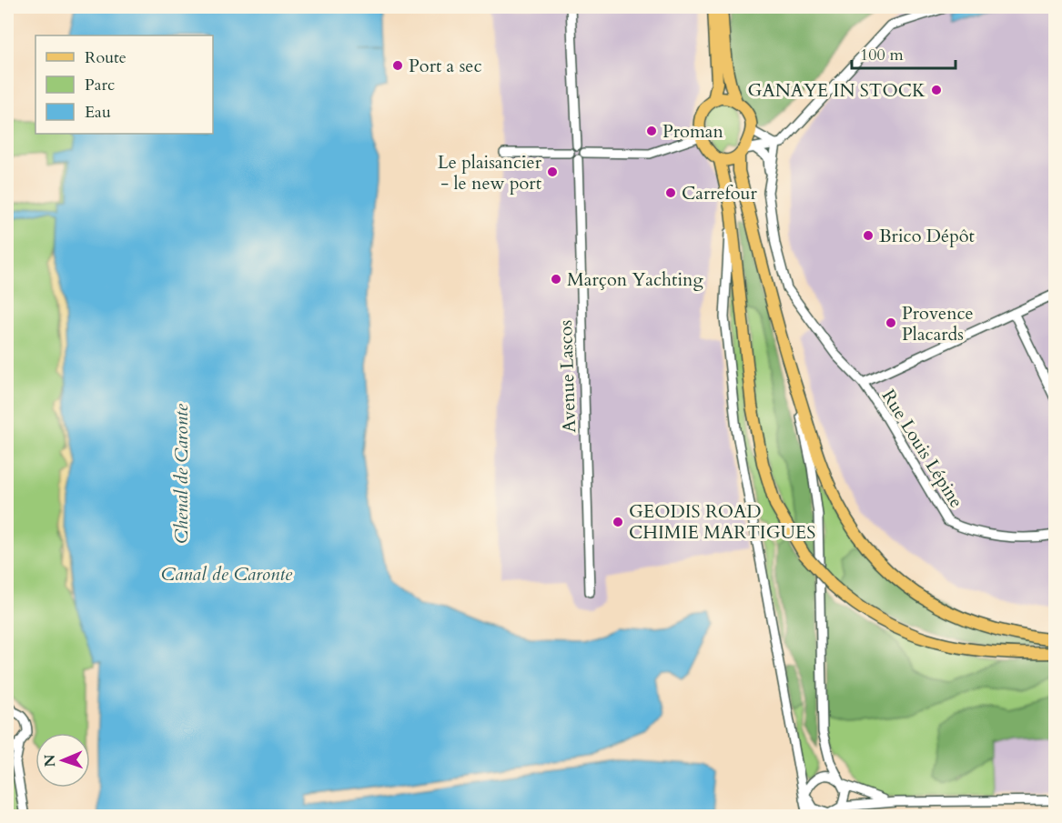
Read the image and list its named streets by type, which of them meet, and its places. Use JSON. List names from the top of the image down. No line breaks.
{"streets":{"street":["Avenue Lascos","Rue Louis Lépine"]},"water":["Chenal de Caronte","Canal de Caronte"],"places":["Port a sec","GANAYE IN STOCK","Proman","Le plaisancier - le new port","Carrefour","Brico Dépôt","Marçon Yachting","Provence Placards","GEODIS ROAD CHIMIE MARTIGUES"],"legend":["Route","Parc","Eau"],"scale_bar":"100 m","north":"left"}
